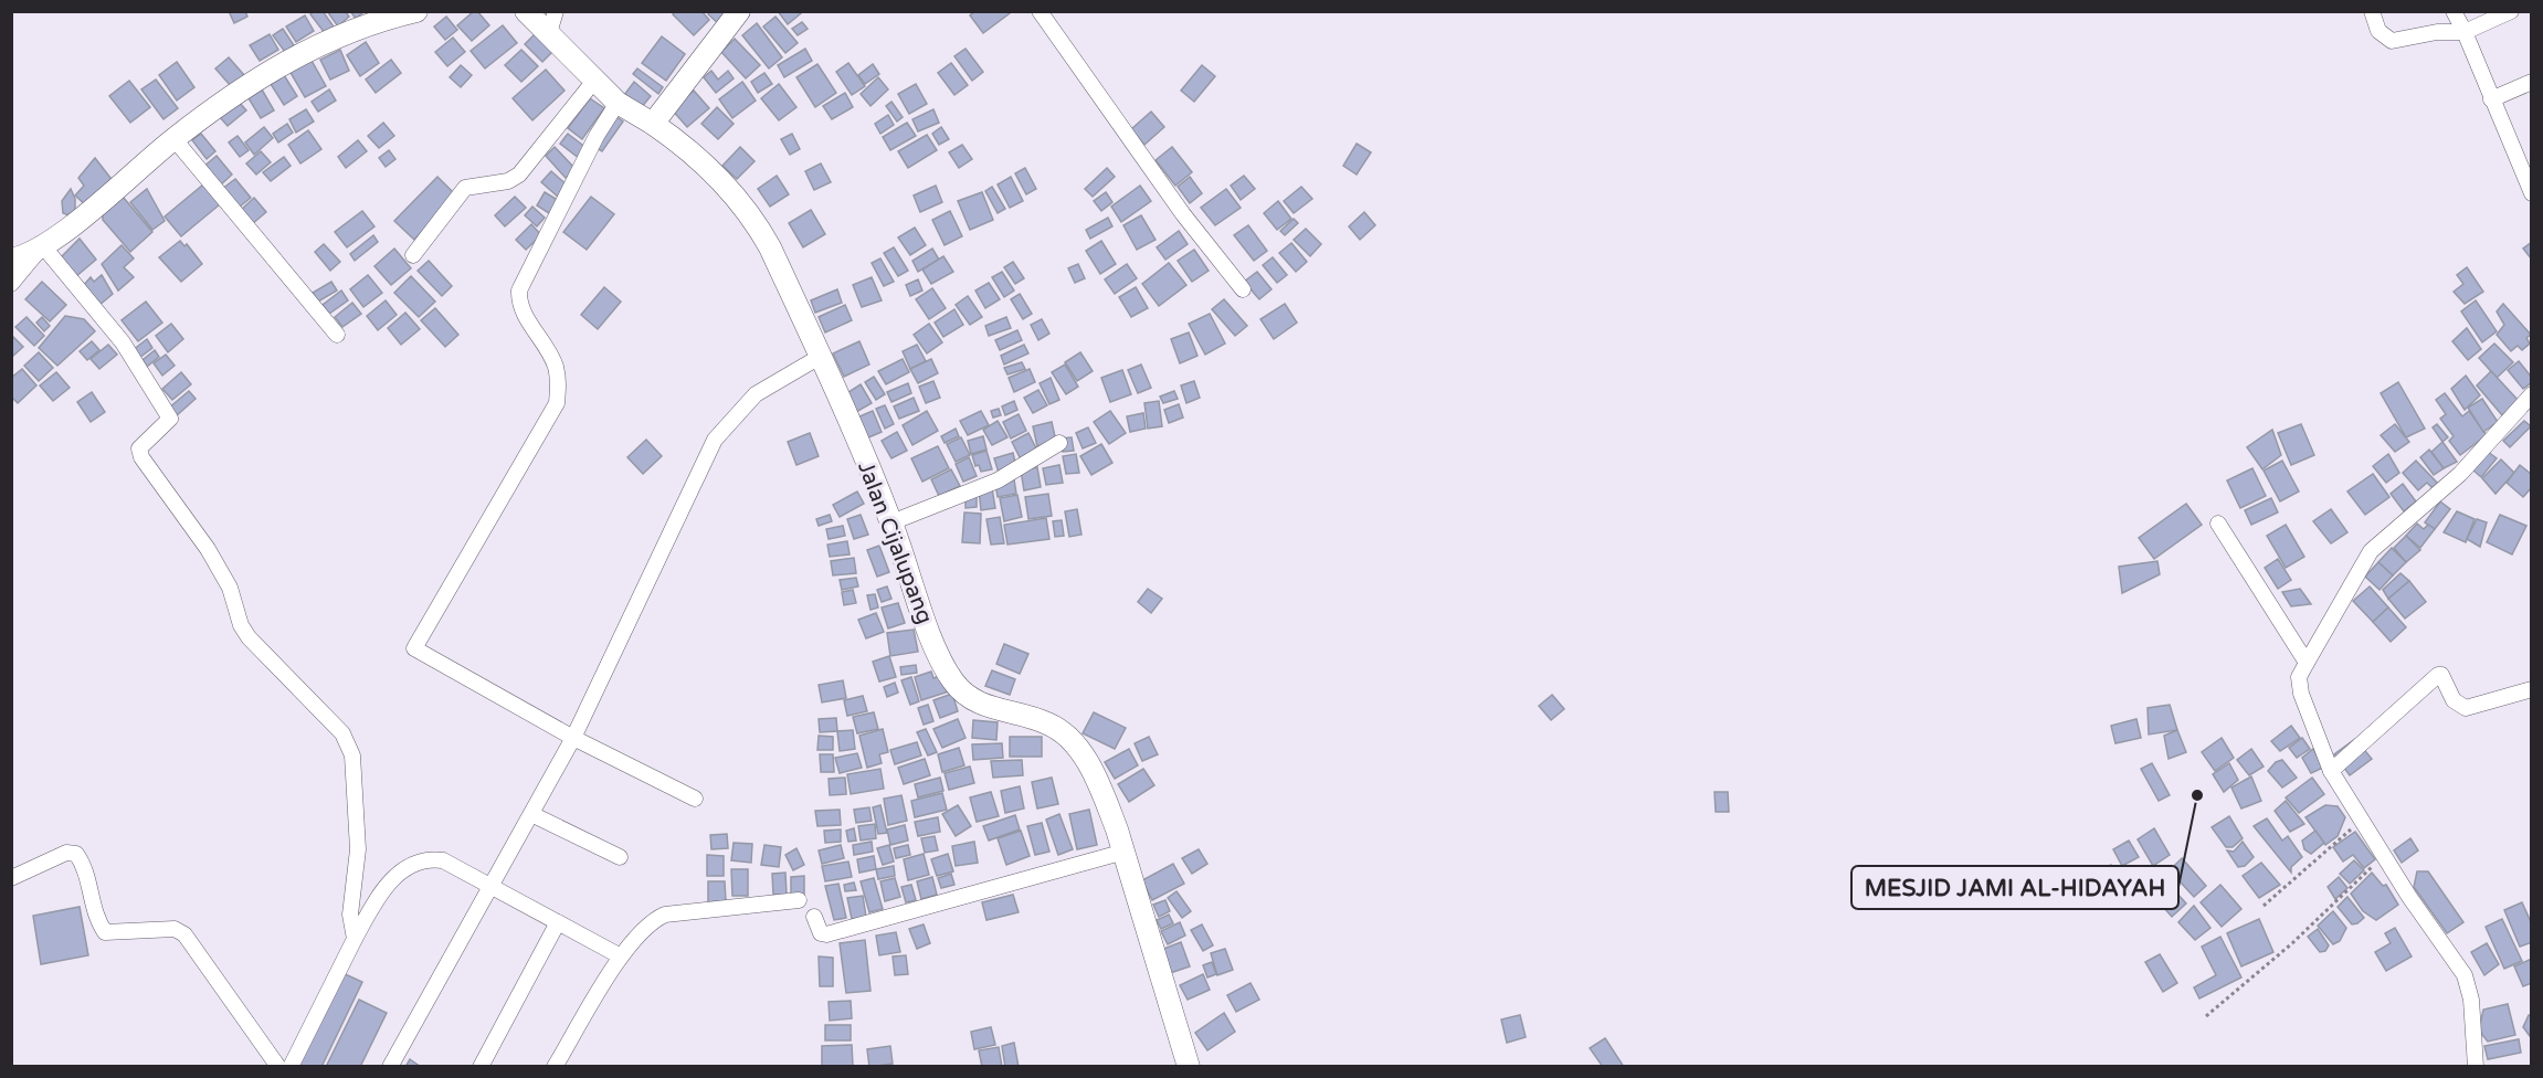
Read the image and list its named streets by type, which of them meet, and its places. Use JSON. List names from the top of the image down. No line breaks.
{"streets":{"street":["Jalan Cijalupang"]},"places":["MESJID JAMI AL-HIDAYAH"]}
